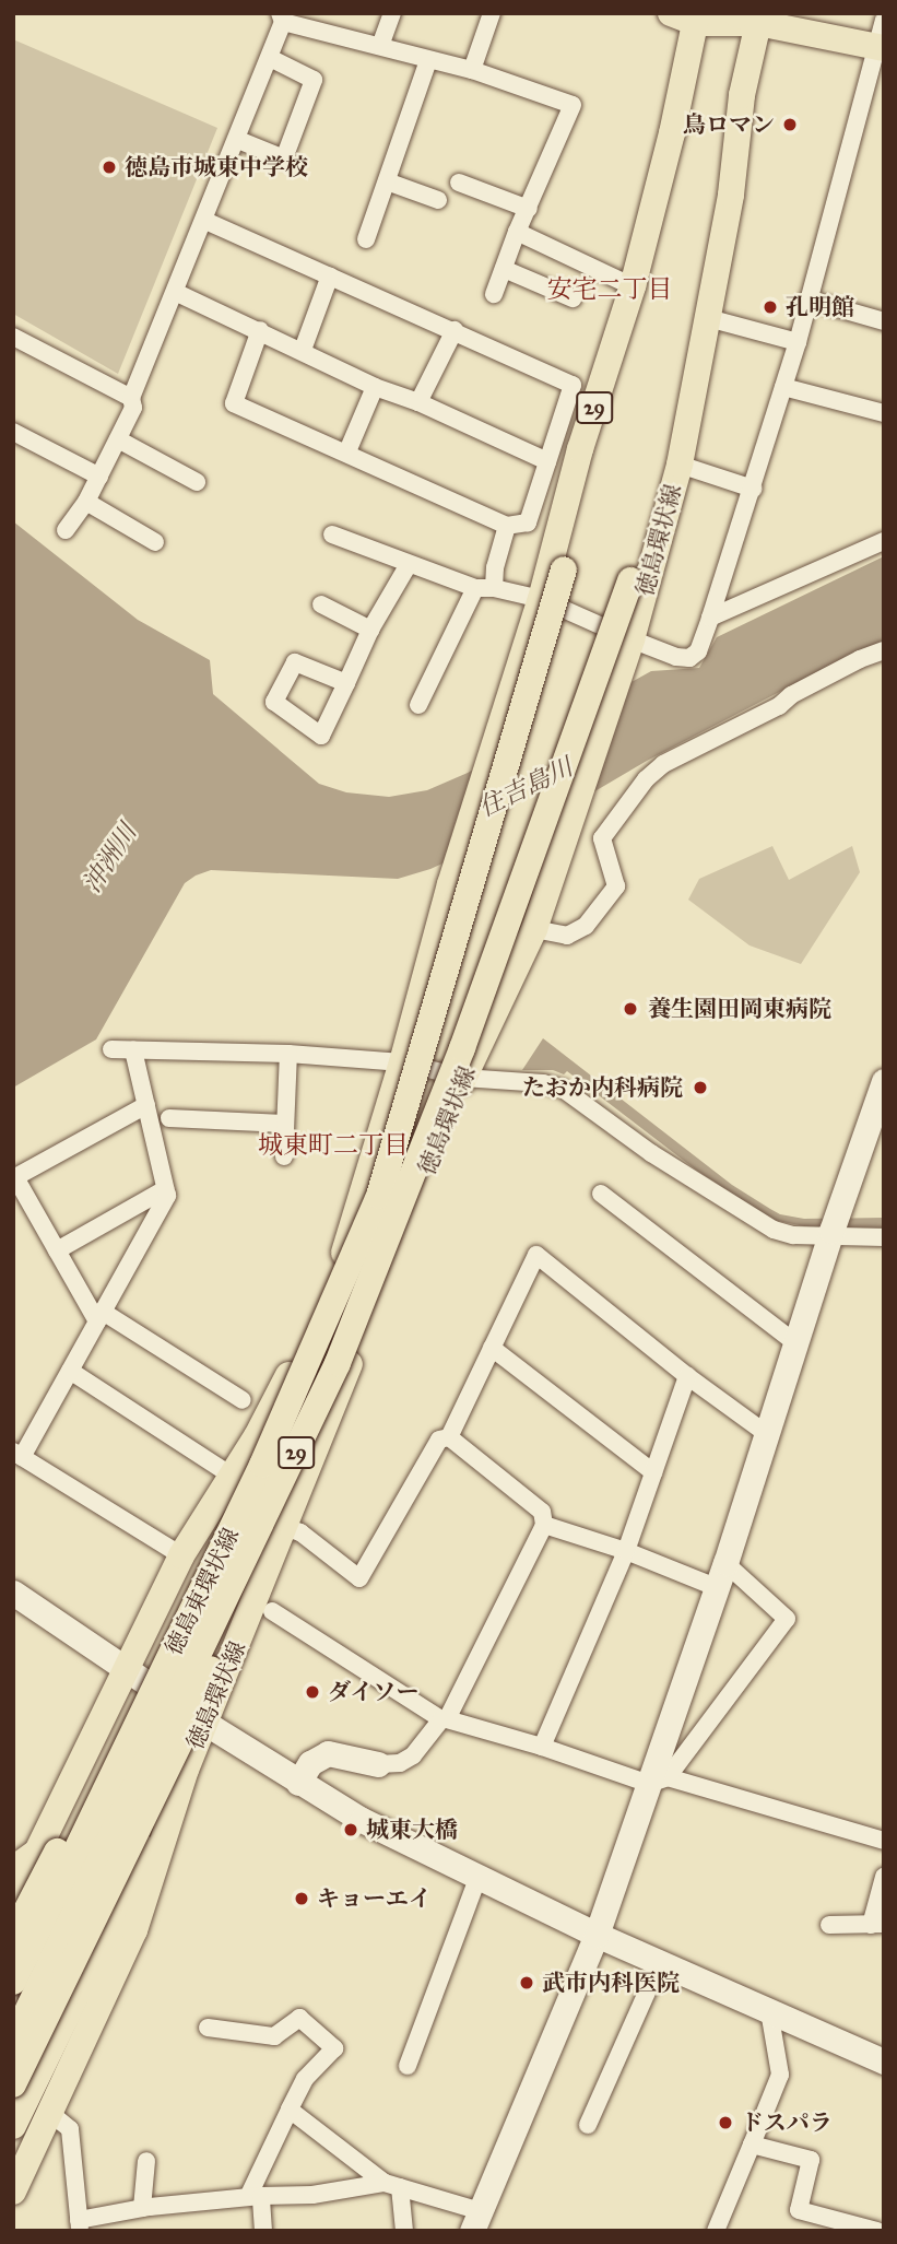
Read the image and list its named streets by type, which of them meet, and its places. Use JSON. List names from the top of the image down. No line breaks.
{"streets":{"main road":["29","徳島環状線","徳島東環状線"]},"crossings":[["29","徳島環状線"],["29","徳島東環状線"]],"districts":["安宅二丁目","城東町二丁目"],"water":["住吉島川","沖洲川"],"places":["鳥ロマン","徳島市城東中学校","孔明館","養生園田岡東病院","たおか内科病院","ダイソー","城東大橋","キョーエイ","武市内科医院","ドスパラ"]}
